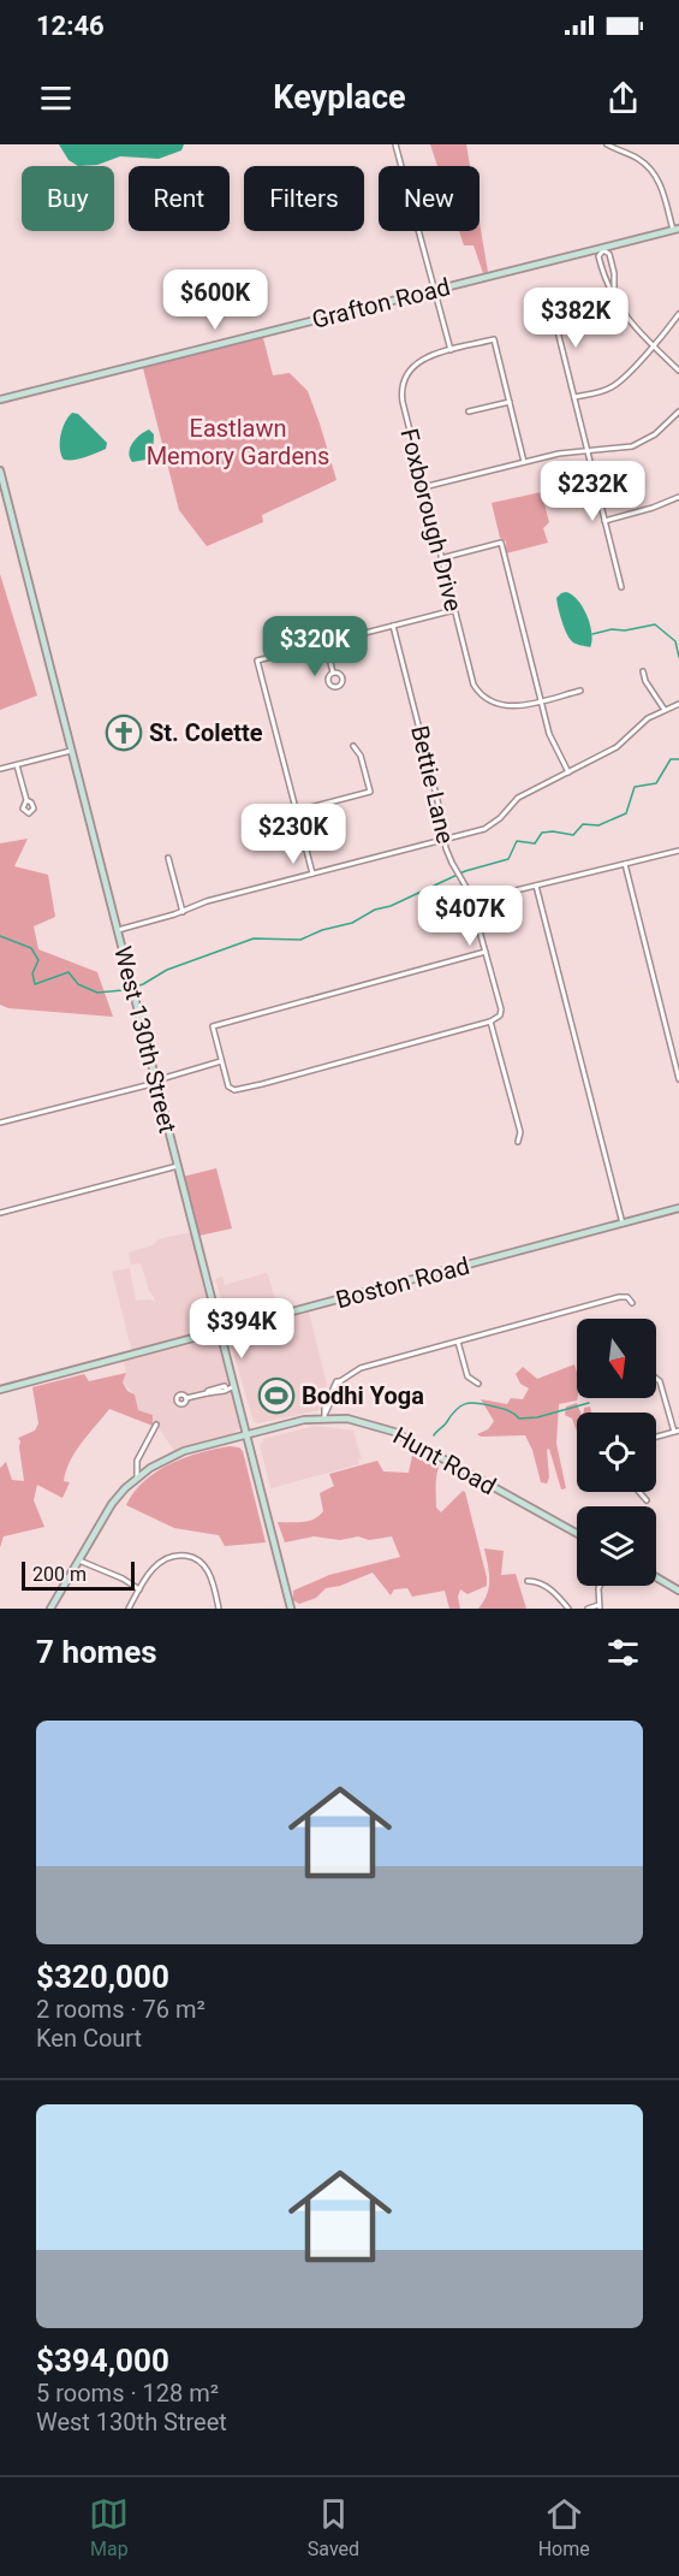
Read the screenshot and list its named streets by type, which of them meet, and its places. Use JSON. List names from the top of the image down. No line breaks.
{"streets":{"street":["Grafton Road","Foxborough Drive","Bettie Lane","West 130th Street","Boston Road","Hunt Road"]},"crossings":[["West 130th Street","Boston Road"],["West 130th Street","Hunt Road"]],"parks":["Eastlawn Memory Gardens"],"places":{"church":["St. Colette"],"sports":["Bodhi Yoga"]},"scale_bar":"200 m","north":"bottom","page":{"status":"12:46","header":"Keyplace","chip":["Buy","Rent","Filters","New"],"price":["$600K","$382K","$232K","$320K","$230K","$407K","$394K"],"scale":"200 m","heading":"7 homes","list":[{"name":"$320,000","note":"2 rooms · 76 m² · Ken Court"},{"name":"$394,000","note":"5 rooms · 128 m² · West 130th Street"}],"tabs":["Map","Saved","Home"]}}
